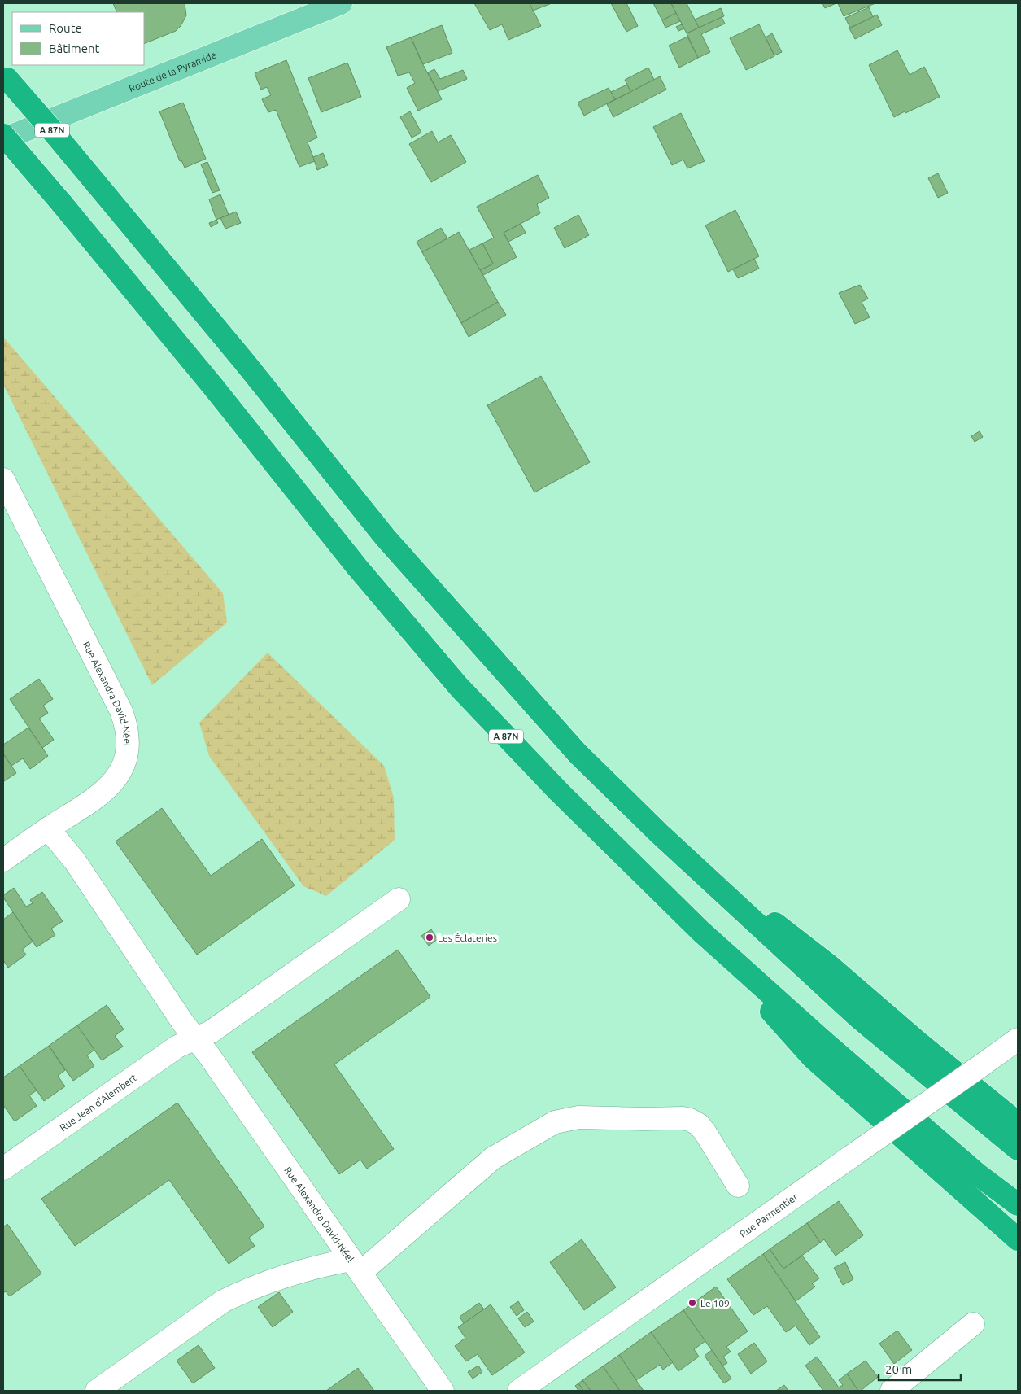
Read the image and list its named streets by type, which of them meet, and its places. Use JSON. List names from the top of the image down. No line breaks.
{"streets":{"highway":["A 87N"],"main road":["Route de la Pyramide"],"street":["Rue Alexandra David-Néel","Rue Jean d'Alembert","Rue Parmentier"]},"crossings":[["Rue Alexandra David-Néel","Rue Jean d'Alembert"]],"places":["Les Éclateries","Le 109"],"legend":["Route","Bâtiment"],"scale_bar":"20 m"}
